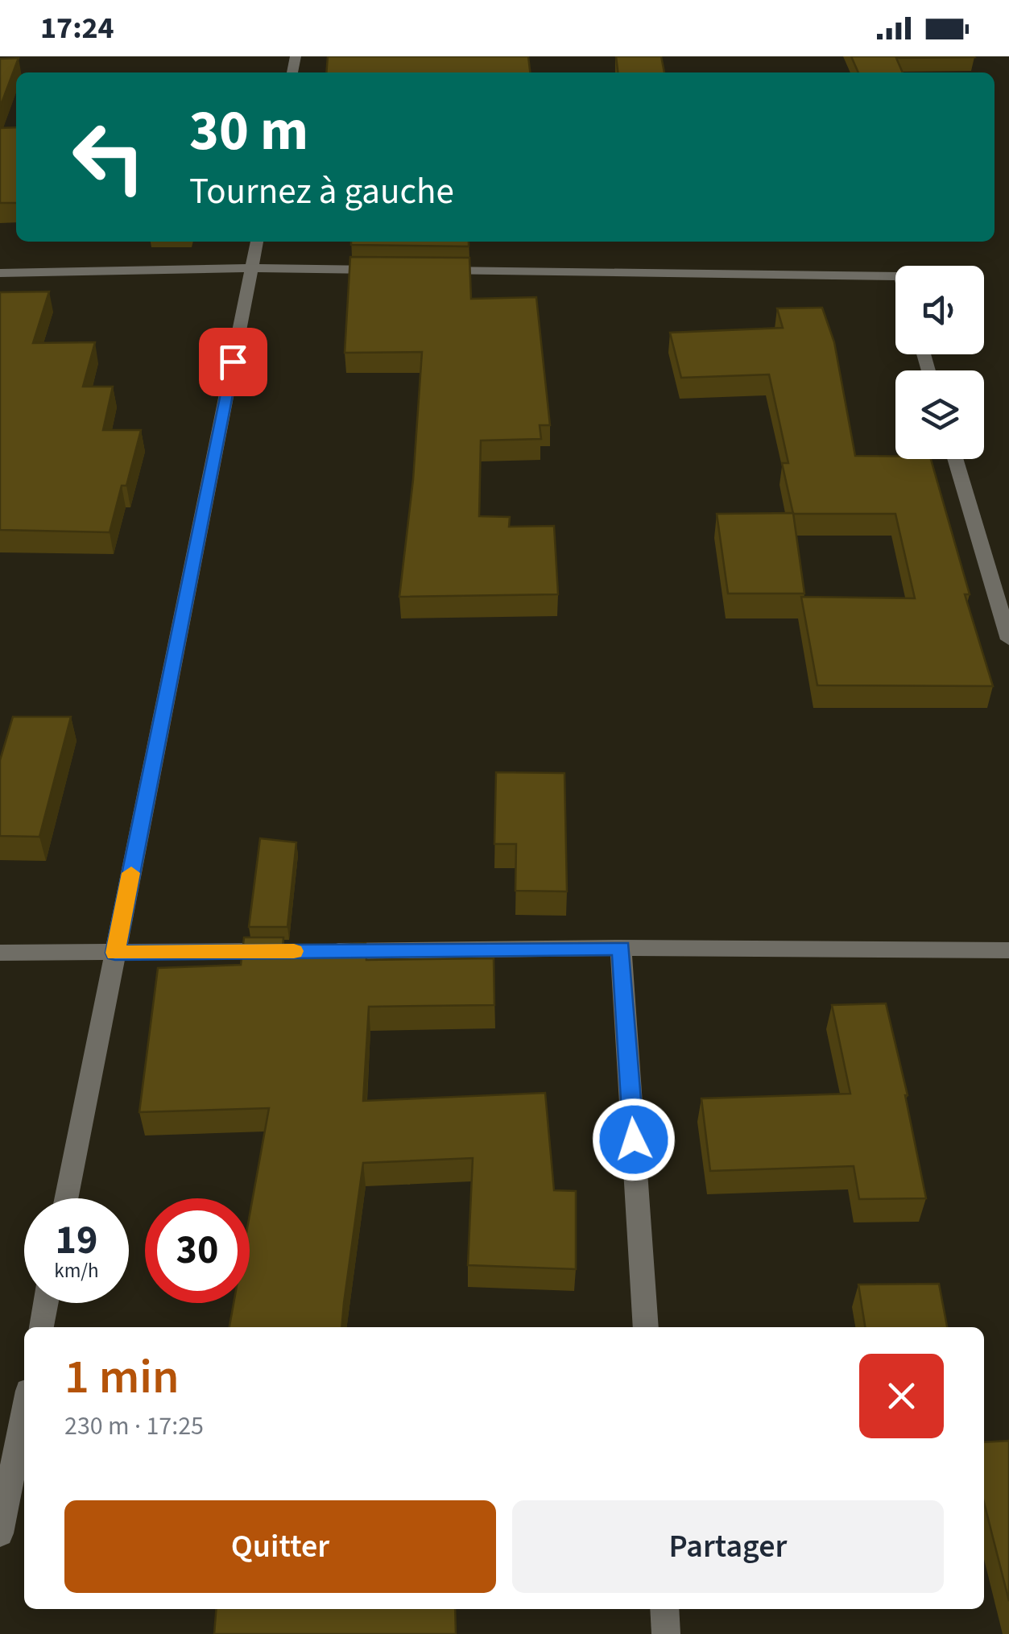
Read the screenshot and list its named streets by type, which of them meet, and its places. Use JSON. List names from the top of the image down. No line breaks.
{"page":{"status":"17:24","turn":["30 m","Tournez à gauche"],"speed":"19 km/h","limit":"30","heading":["1 min","230 m · 17:25"],"buttons":["Quitter","Partager"]}}
